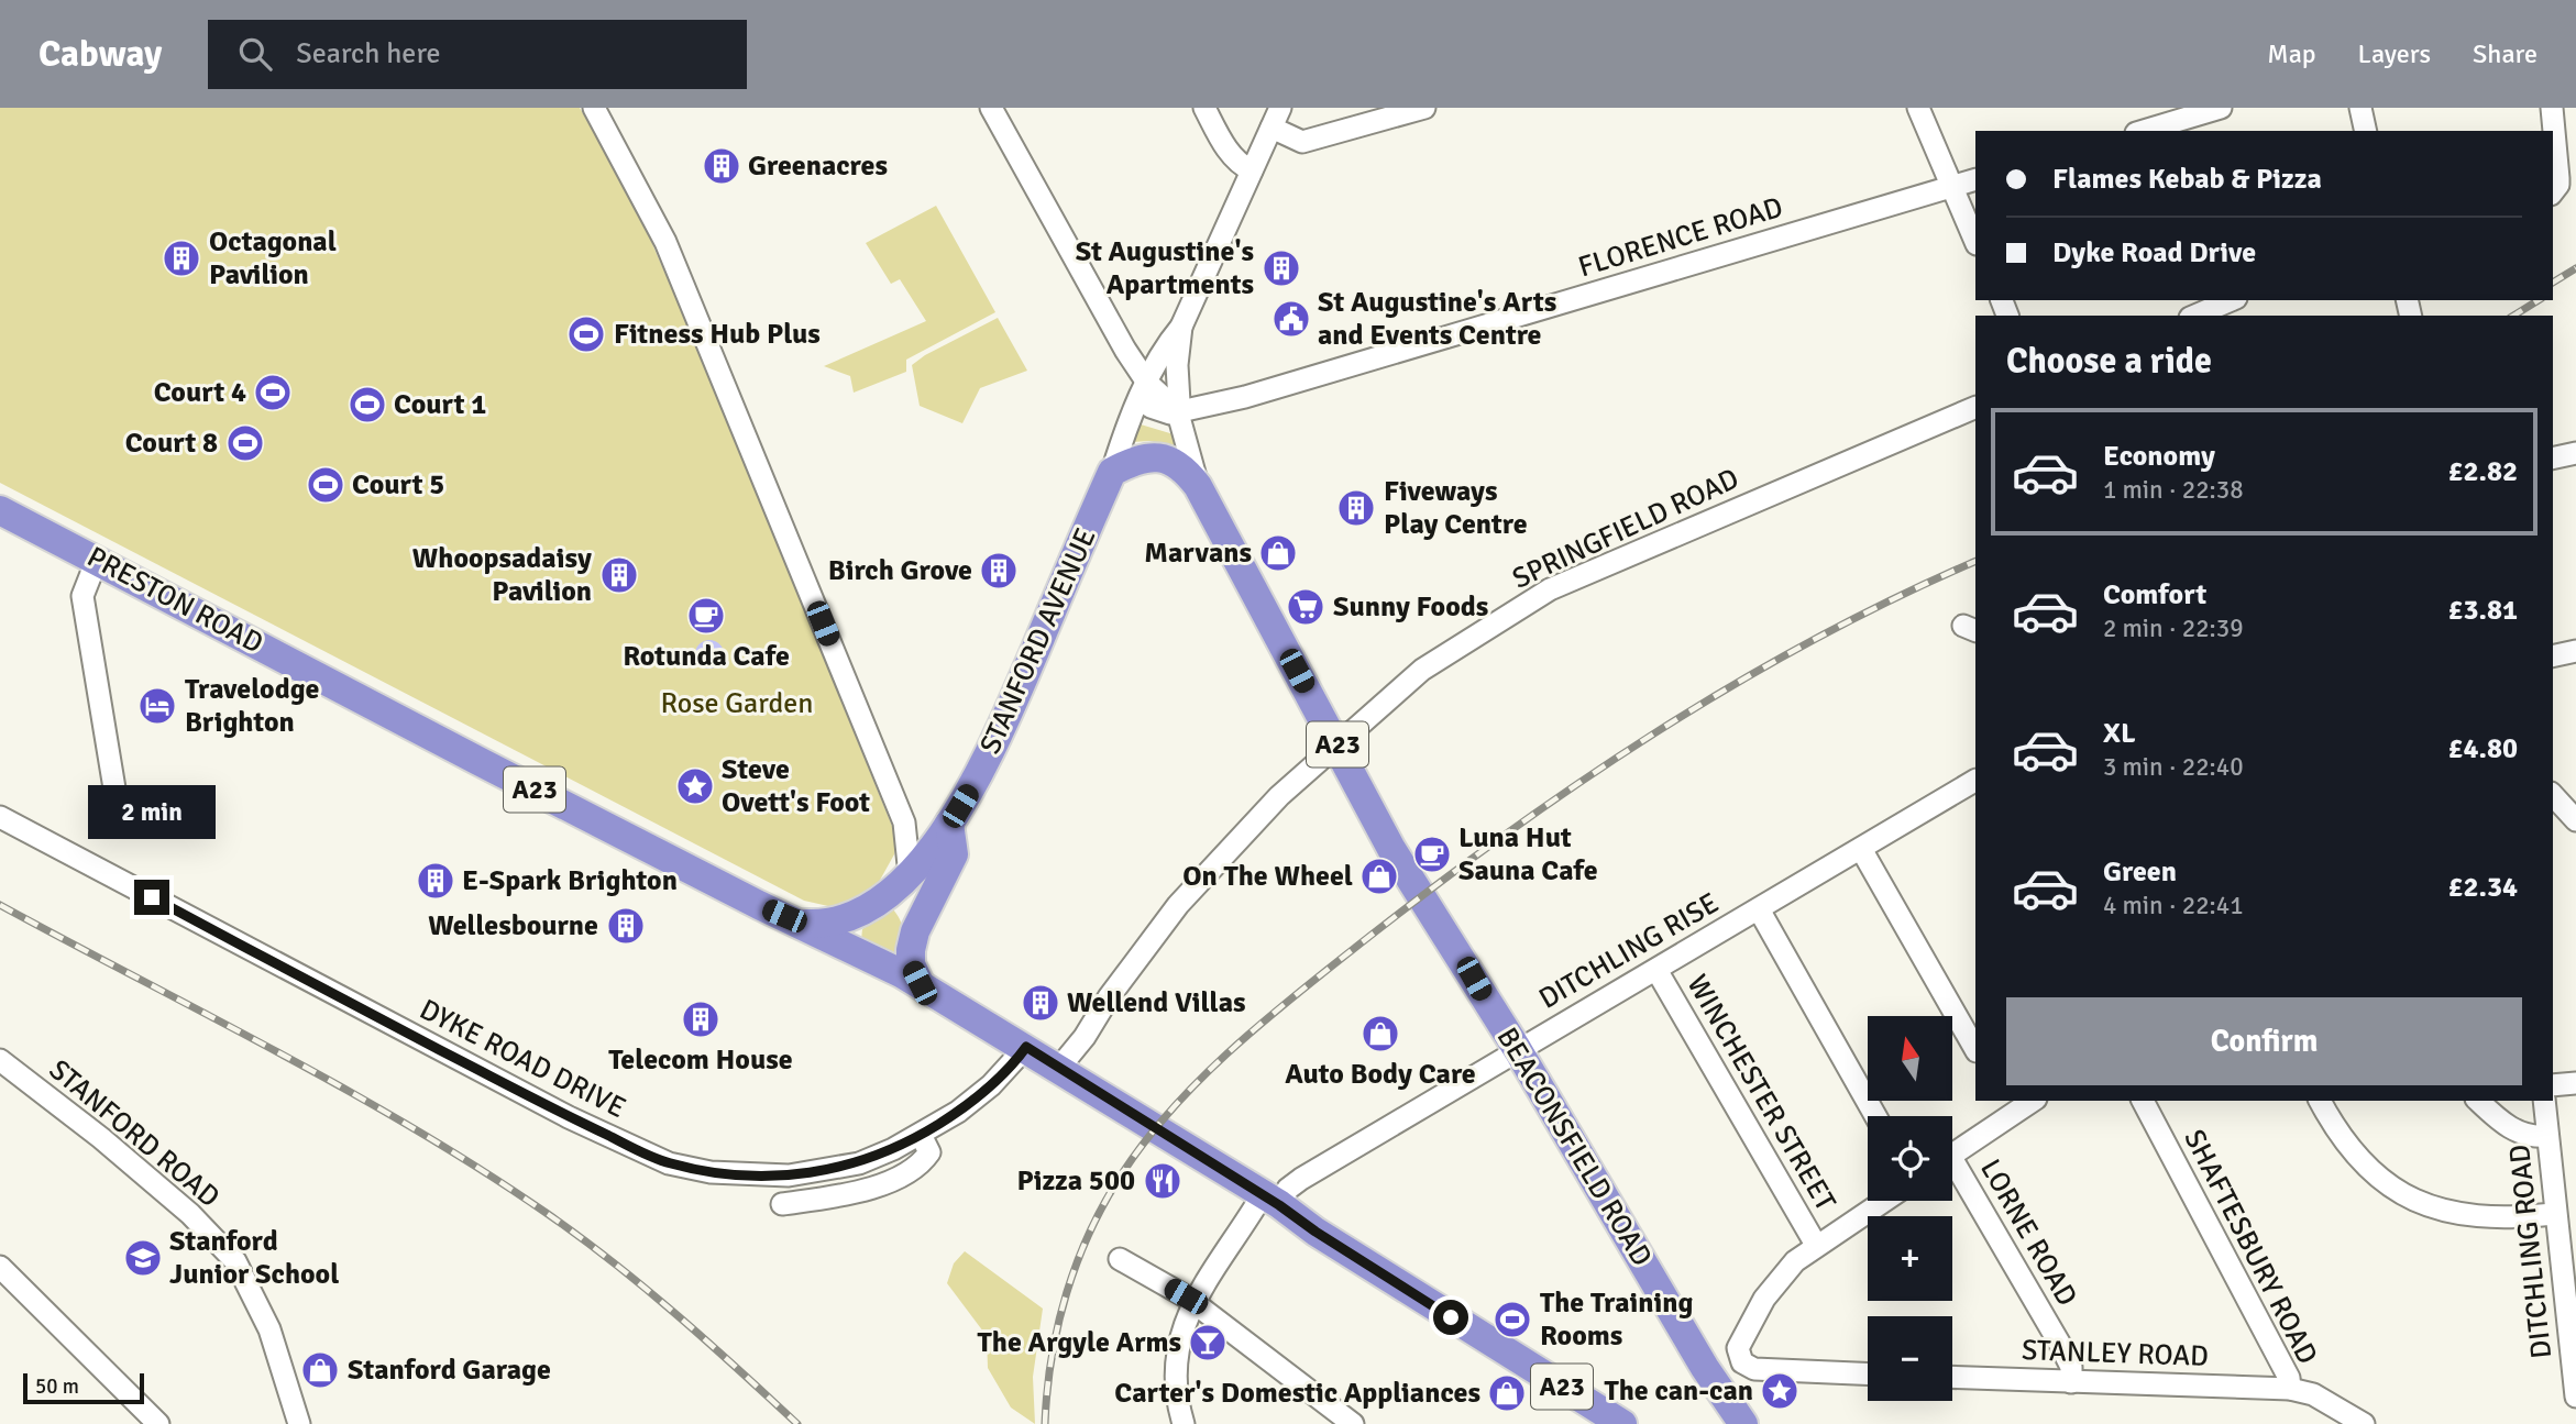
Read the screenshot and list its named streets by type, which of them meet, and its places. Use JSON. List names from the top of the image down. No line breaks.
{"streets":{"highway":["PRESTON ROAD","STANFORD AVENUE","A23","BEACONSFIELD ROAD"],"street":["FLORENCE ROAD","SPRINGFIELD ROAD","DITCHLING RISE","DYKE ROAD DRIVE","WINCHESTER STREET","STANFORD ROAD","LORNE ROAD","SHAFTESBURY ROAD","DITCHLING ROAD","STANLEY ROAD"]},"crossings":[["FLORENCE ROAD","STANFORD AVENUE"],["FLORENCE ROAD","BEACONSFIELD ROAD"],["SPRINGFIELD ROAD","A23"],["SPRINGFIELD ROAD","BEACONSFIELD ROAD"],["PRESTON ROAD","STANFORD AVENUE"],["PRESTON ROAD","A23"],["STANFORD AVENUE","A23"],["STANFORD AVENUE","BEACONSFIELD ROAD"],["A23","DITCHLING RISE"],["A23","DYKE ROAD DRIVE"],["DITCHLING RISE","WINCHESTER STREET"],["DITCHLING RISE","BEACONSFIELD ROAD"],["LORNE ROAD","STANLEY ROAD"],["SHAFTESBURY ROAD","STANLEY ROAD"]],"parks":["Rose Garden"],"places":{"building":["Greenacres","Octagonal Pavilion","St Augustine's Apartments","Fiveways Play Centre","Birch Grove","Whoopsadaisy Pavilion","E-Spark Brighton","Wellesbourne","Wellend Villas","Telecom House"],"public building":["St Augustine's Arts and Events Centre"],"sports":["Fitness Hub Plus","Court 4","Court 1","Court 8","Court 5","The Training Rooms"],"shop":["Marvans","On The Wheel","Auto Body Care","Stanford Garage","Carter's Domestic Appliances"],"supermarket":["Sunny Foods"],"cafe":["Rotunda Cafe","Luna Hut Sauna Cafe"],"hotel":["Travelodge Brighton"],"place":["Steve Ovett's Foot","The can-can"],"restaurant":["Pizza 500"],"school or university":["Stanford Junior School"],"bar":["The Argyle Arms"]},"scale_bar":"50 m","north":"top","page":{"header":"Cabway","search":"Search here","nav":["Map","Layers","Share"],"banner":["Flames Kebab & Pizza","Dyke Road Drive"],"heading":"Choose a ride","list":[{"name":"Economy","note":"1 min · 22:38","value":"£2.82"},{"name":"Comfort","note":"2 min · 22:39","value":"£3.81"},{"name":"XL","note":"3 min · 22:40","value":"£4.80"},{"name":"Green","note":"4 min · 22:41","value":"£2.34"}],"bubble":"2 min","buttons":"Confirm","map_buttons":["+","−"],"scale":"50 m"}}
